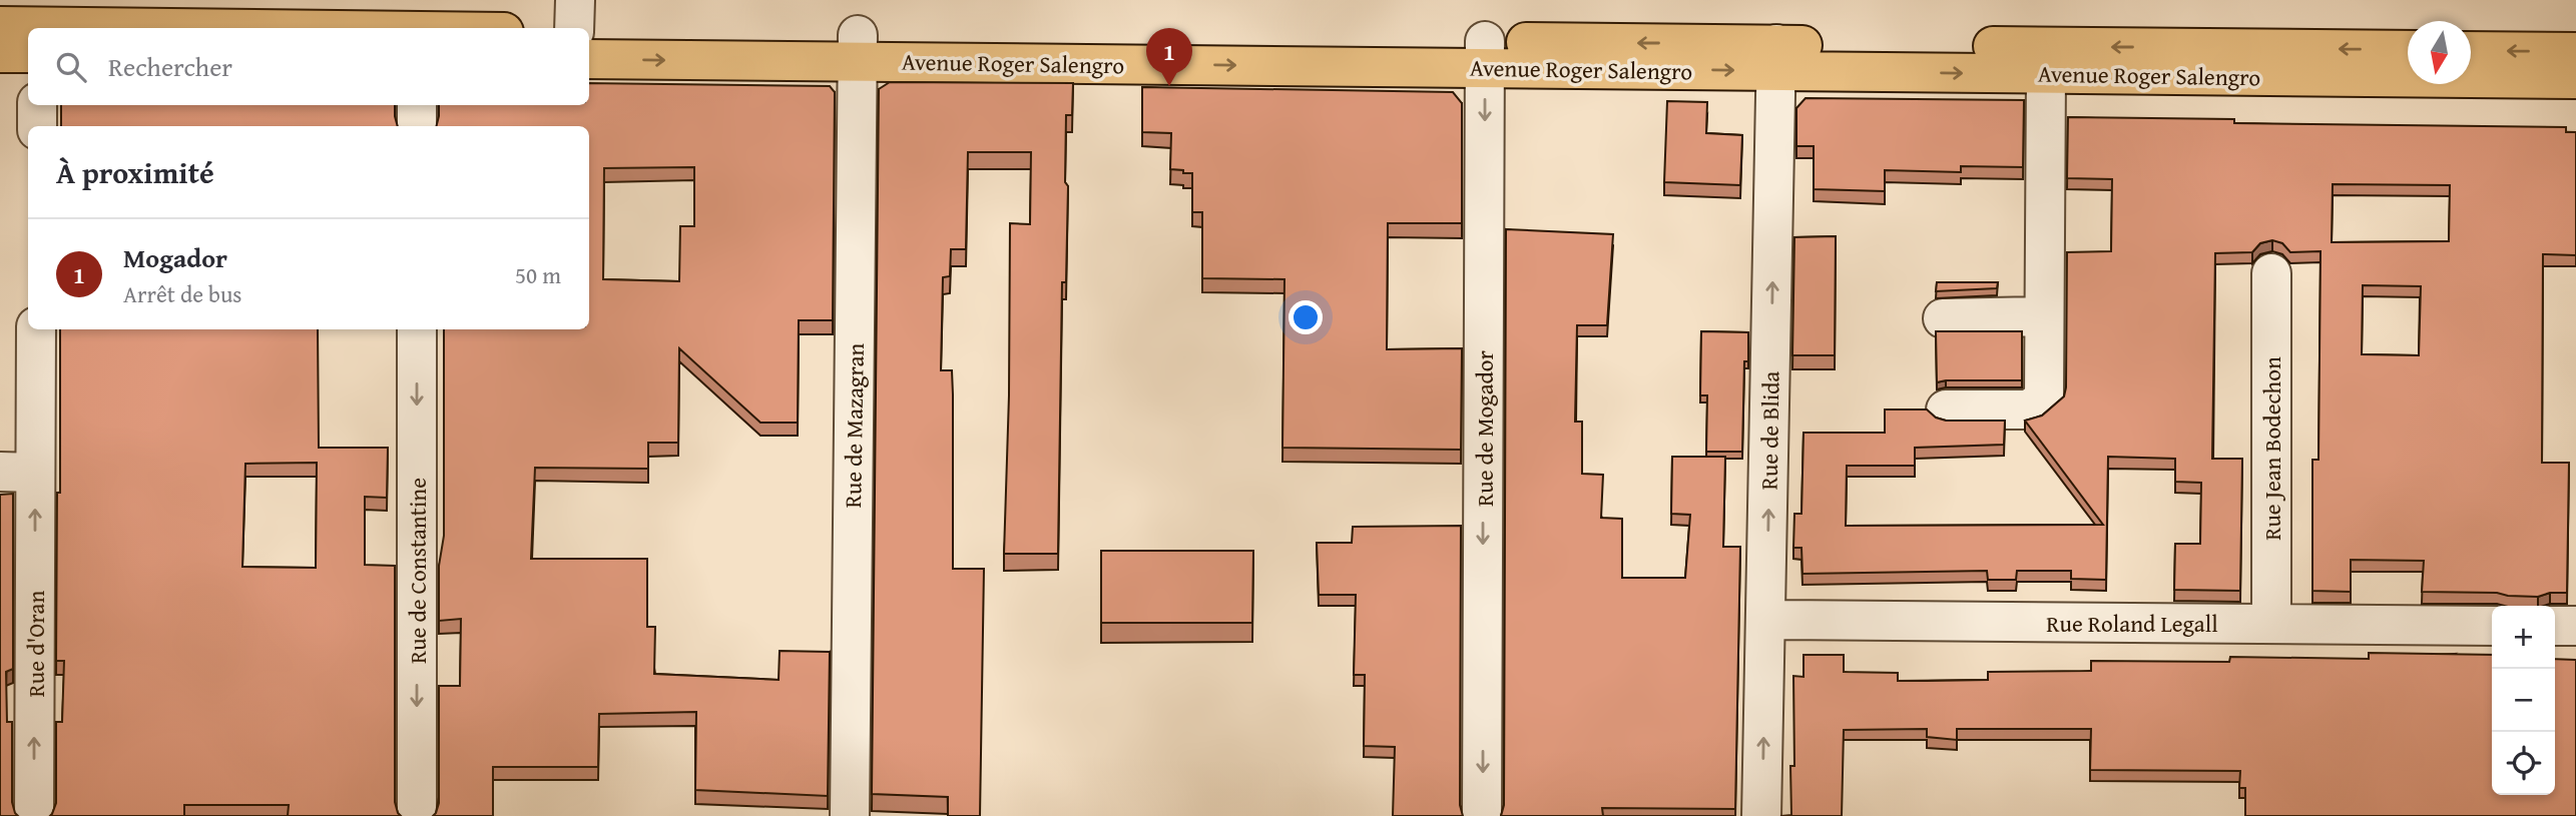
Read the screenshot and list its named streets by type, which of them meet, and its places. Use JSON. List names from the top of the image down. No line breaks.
{"streets":{"main road":["Avenue Roger Salengro"],"street":["Rue de Mazagran","Rue de Mogador","Rue de Blida","Rue Jean Bodechon","Rue de Constantine","Rue Roland Legall","Rue d'Oran"]},"crossings":[["Avenue Roger Salengro","Rue de Mazagran"],["Avenue Roger Salengro","Rue de Mogador"],["Avenue Roger Salengro","Rue de Blida"],["Rue de Blida","Rue Roland Legall"],["Rue Jean Bodechon","Rue Roland Legall"]],"one_way":["Rue de Mogador","Rue de Constantine","Rue d'Oran"],"north":"bottom","page":{"pins":"1","search":"Rechercher","heading":"À proximité","list":[{"mark":"1","name":"Mogador","note":"Arrêt de bus","value":"50 m"}],"map_buttons":["+","−"]}}
